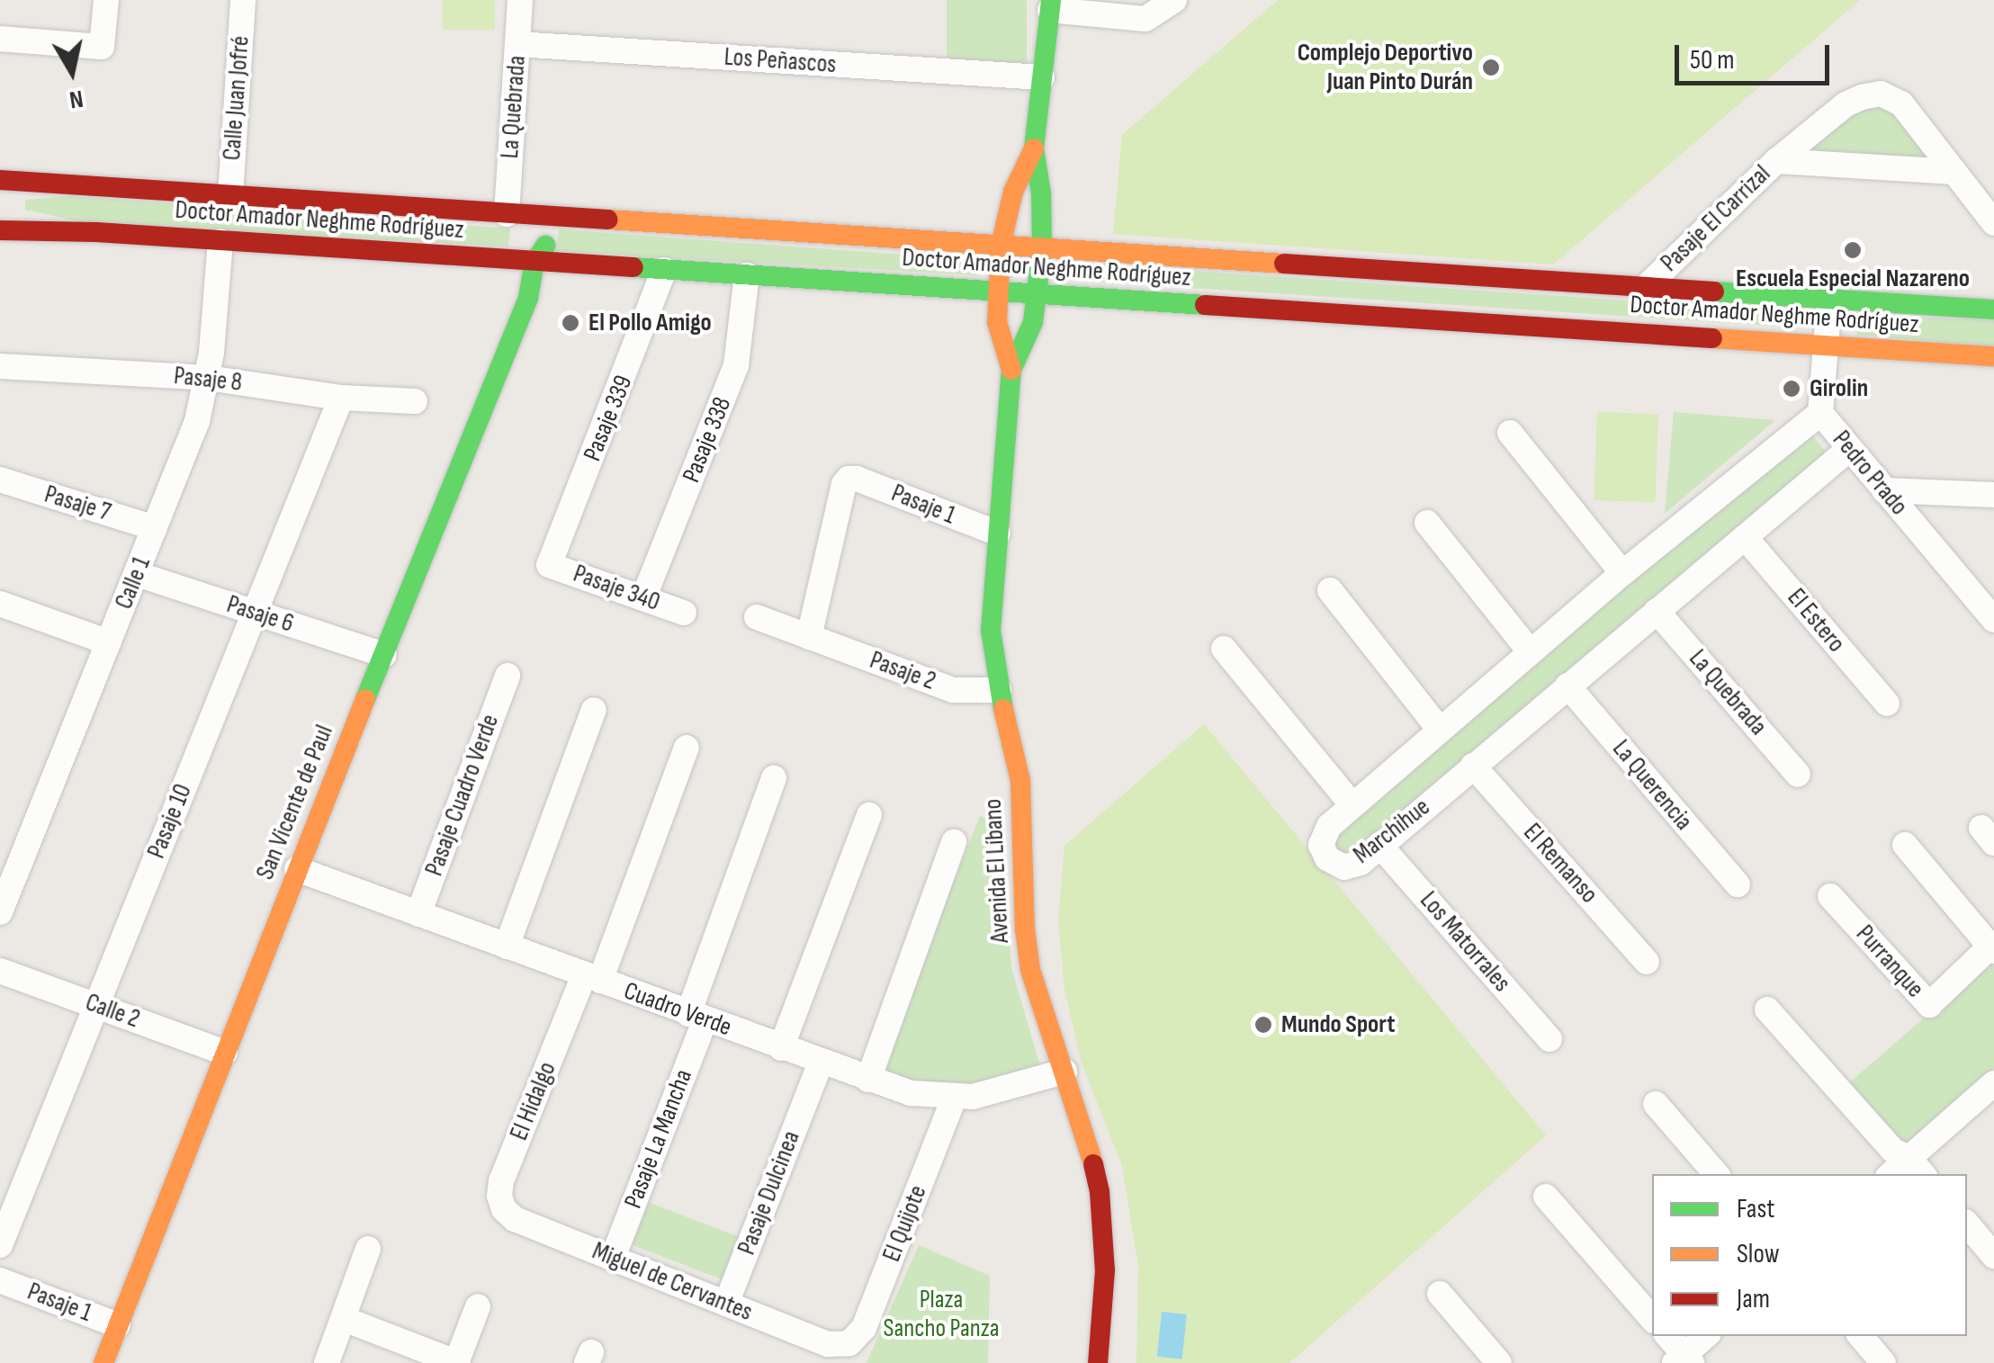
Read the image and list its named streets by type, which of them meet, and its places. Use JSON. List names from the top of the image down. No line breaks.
{"streets":{"main road":["Doctor Amador Neghme Rodríguez","San Vicente de Paul","Avenida El Líbano"],"street":["Los Peñascos","Calle Juan Jofré","La Quebrada","Pasaje El Carrizal","Pasaje 8","Pasaje 339","Pasaje 338","Pedro Prado","Pasaje 7","Pasaje 1","Calle 1","Pasaje 340","Pasaje 6","El Estero","Pasaje 2","La Querencia","Pasaje Cuadro Verde","Pasaje 10","Marchihue","El Remanso","Los Matorrales","Purranque","Cuadro Verde","Calle 2","El Hidalgo","Pasaje La Mancha","Pasaje Dulcinea","El Quijote","Miguel de Cervantes"]},"crossings":[["Los Peñascos","La Quebrada"],["Los Peñascos","Avenida El Líbano"],["Calle Juan Jofré","Doctor Amador Neghme Rodríguez"],["La Quebrada","Doctor Amador Neghme Rodríguez"],["La Quebrada","San Vicente de Paul"],["La Quebrada","Marchihue"],["Pasaje El Carrizal","Doctor Amador Neghme Rodríguez"],["Doctor Amador Neghme Rodríguez","Pasaje 339"],["Doctor Amador Neghme Rodríguez","Pasaje 338"],["Doctor Amador Neghme Rodríguez","Pedro Prado"],["Doctor Amador Neghme Rodríguez","Calle 1"],["Doctor Amador Neghme Rodríguez","San Vicente de Paul"],["Doctor Amador Neghme Rodríguez","Avenida El Líbano"],["Pasaje 8","Calle 1"],["Pasaje 8","Pasaje 10"],["Pasaje 339","Pasaje 340"],["Pasaje 338","Pasaje 340"],["Pedro Prado","Marchihue"],["Pasaje 7","Calle 1"],["Pasaje 1","Pasaje 2"],["Pasaje 1","San Vicente de Paul"],["Pasaje 1","Avenida El Líbano"],["Calle 1","Pasaje 6"],["Pasaje 6","San Vicente de Paul"],["Pasaje 6","Pasaje 10"],["El Estero","Marchihue"],["Pasaje 2","Avenida El Líbano"],["La Querencia","Marchihue"],["Pasaje Cuadro Verde","Cuadro Verde"],["San Vicente de Paul","Cuadro Verde"],["San Vicente de Paul","Calle 2"],["Pasaje 10","Calle 2"],["Marchihue","El Remanso"],["Marchihue","Los Matorrales"],["Avenida El Líbano","Cuadro Verde"],["Cuadro Verde","El Hidalgo"],["Cuadro Verde","Pasaje La Mancha"],["Cuadro Verde","Pasaje Dulcinea"],["Cuadro Verde","El Quijote"],["El Hidalgo","Miguel de Cervantes"],["Pasaje La Mancha","Miguel de Cervantes"],["Pasaje Dulcinea","Miguel de Cervantes"],["El Quijote","Miguel de Cervantes"]],"parks":["Plaza Sancho Panza"],"places":["Complejo Deportivo Juan Pinto Durán","Escuela Especial Nazareno","El Pollo Amigo","Girolin","Mundo Sport"],"legend":["Fast","Slow","Jam"],"scale_bar":"50 m","north":"bottom"}
